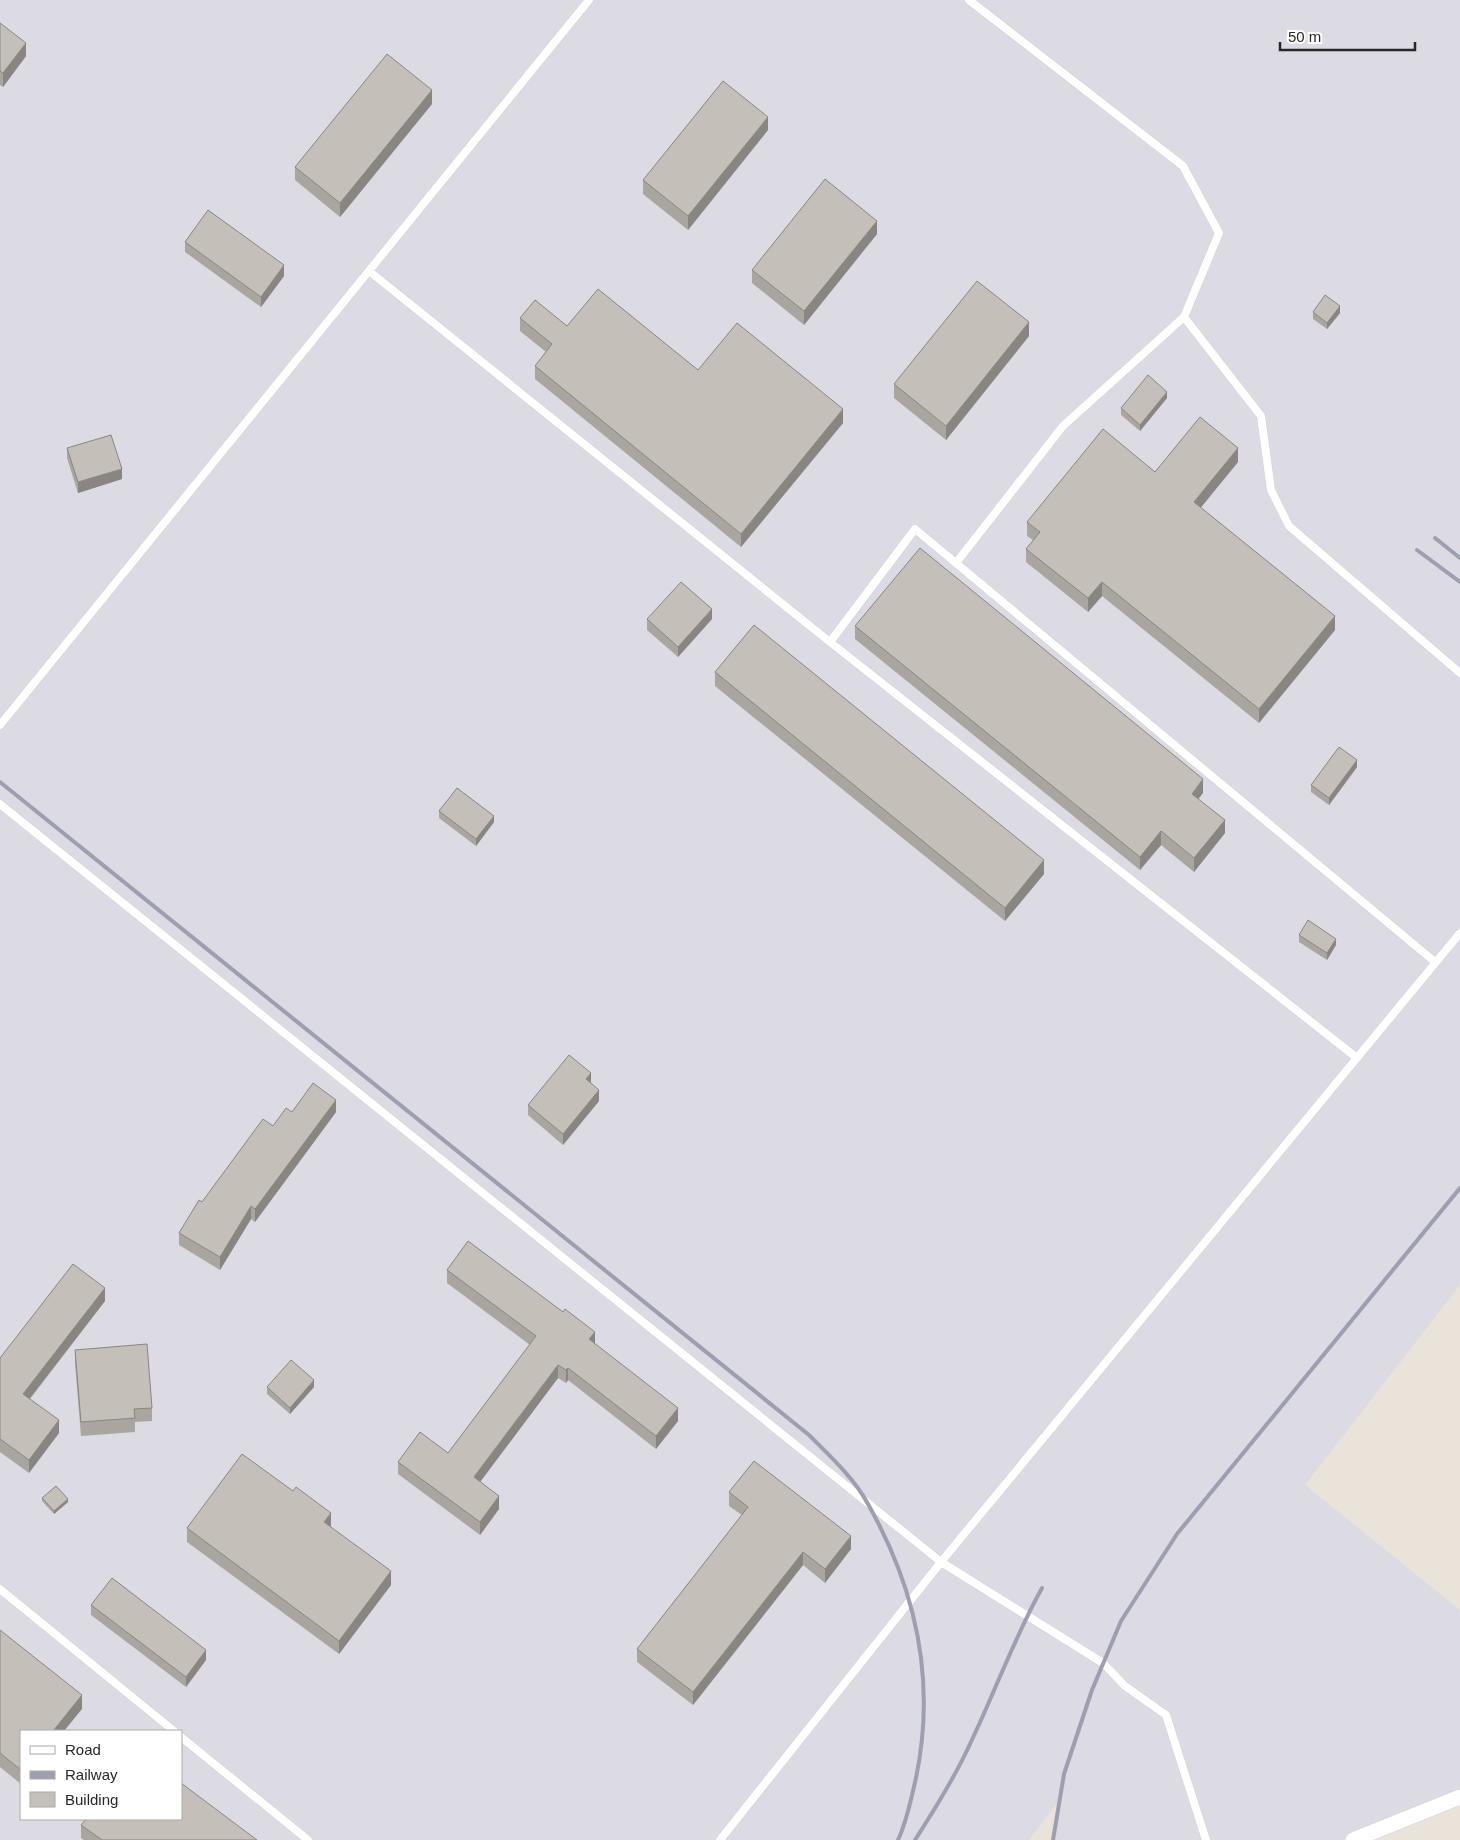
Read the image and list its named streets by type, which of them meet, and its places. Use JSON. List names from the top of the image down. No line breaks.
{"legend":["Road","Railway","Building"],"scale_bar":"50 m"}
